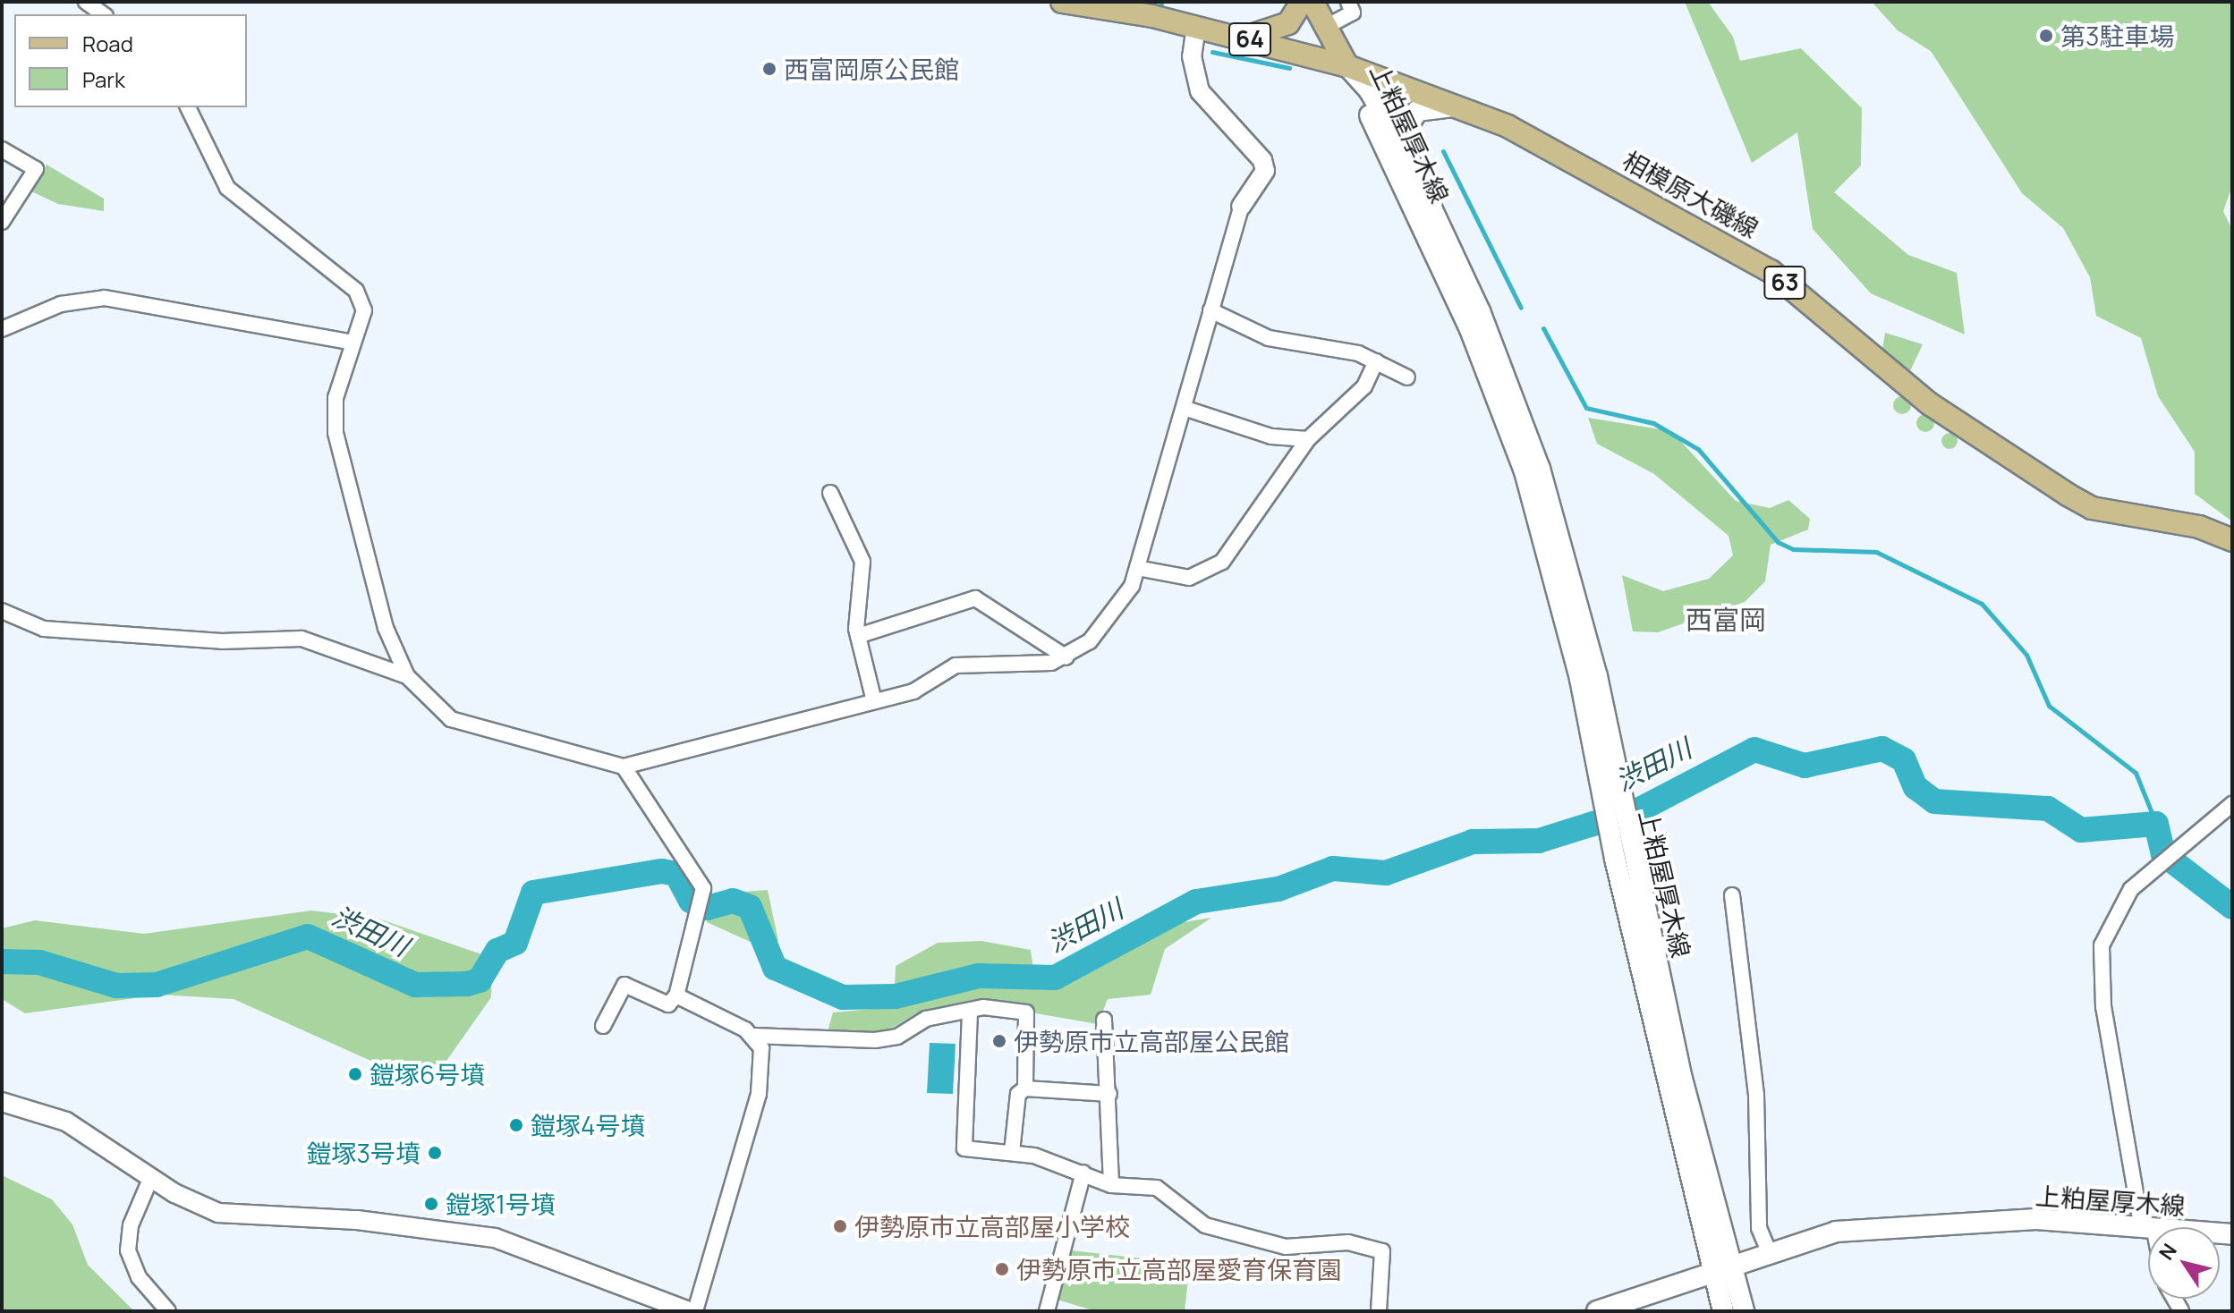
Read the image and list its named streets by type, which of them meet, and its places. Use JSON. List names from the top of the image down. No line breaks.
{"streets":{"main road":["64","上粕屋厚木線","相模原大磯線","63"]},"crossings":[["64","上粕屋厚木線"],["64","相模原大磯線"],["上粕屋厚木線","相模原大磯線"]],"districts":["西富岡"],"water":["渋田川"],"places":["第3駐車場","西富岡原公民館","伊勢原市立高部屋公民館","鎧塚6号墳","鎧塚4号墳","鎧塚3号墳","鎧塚1号墳","伊勢原市立高部屋小学校","伊勢原市立高部屋愛育保育園"],"legend":["Road","Park"],"north":"top left"}
